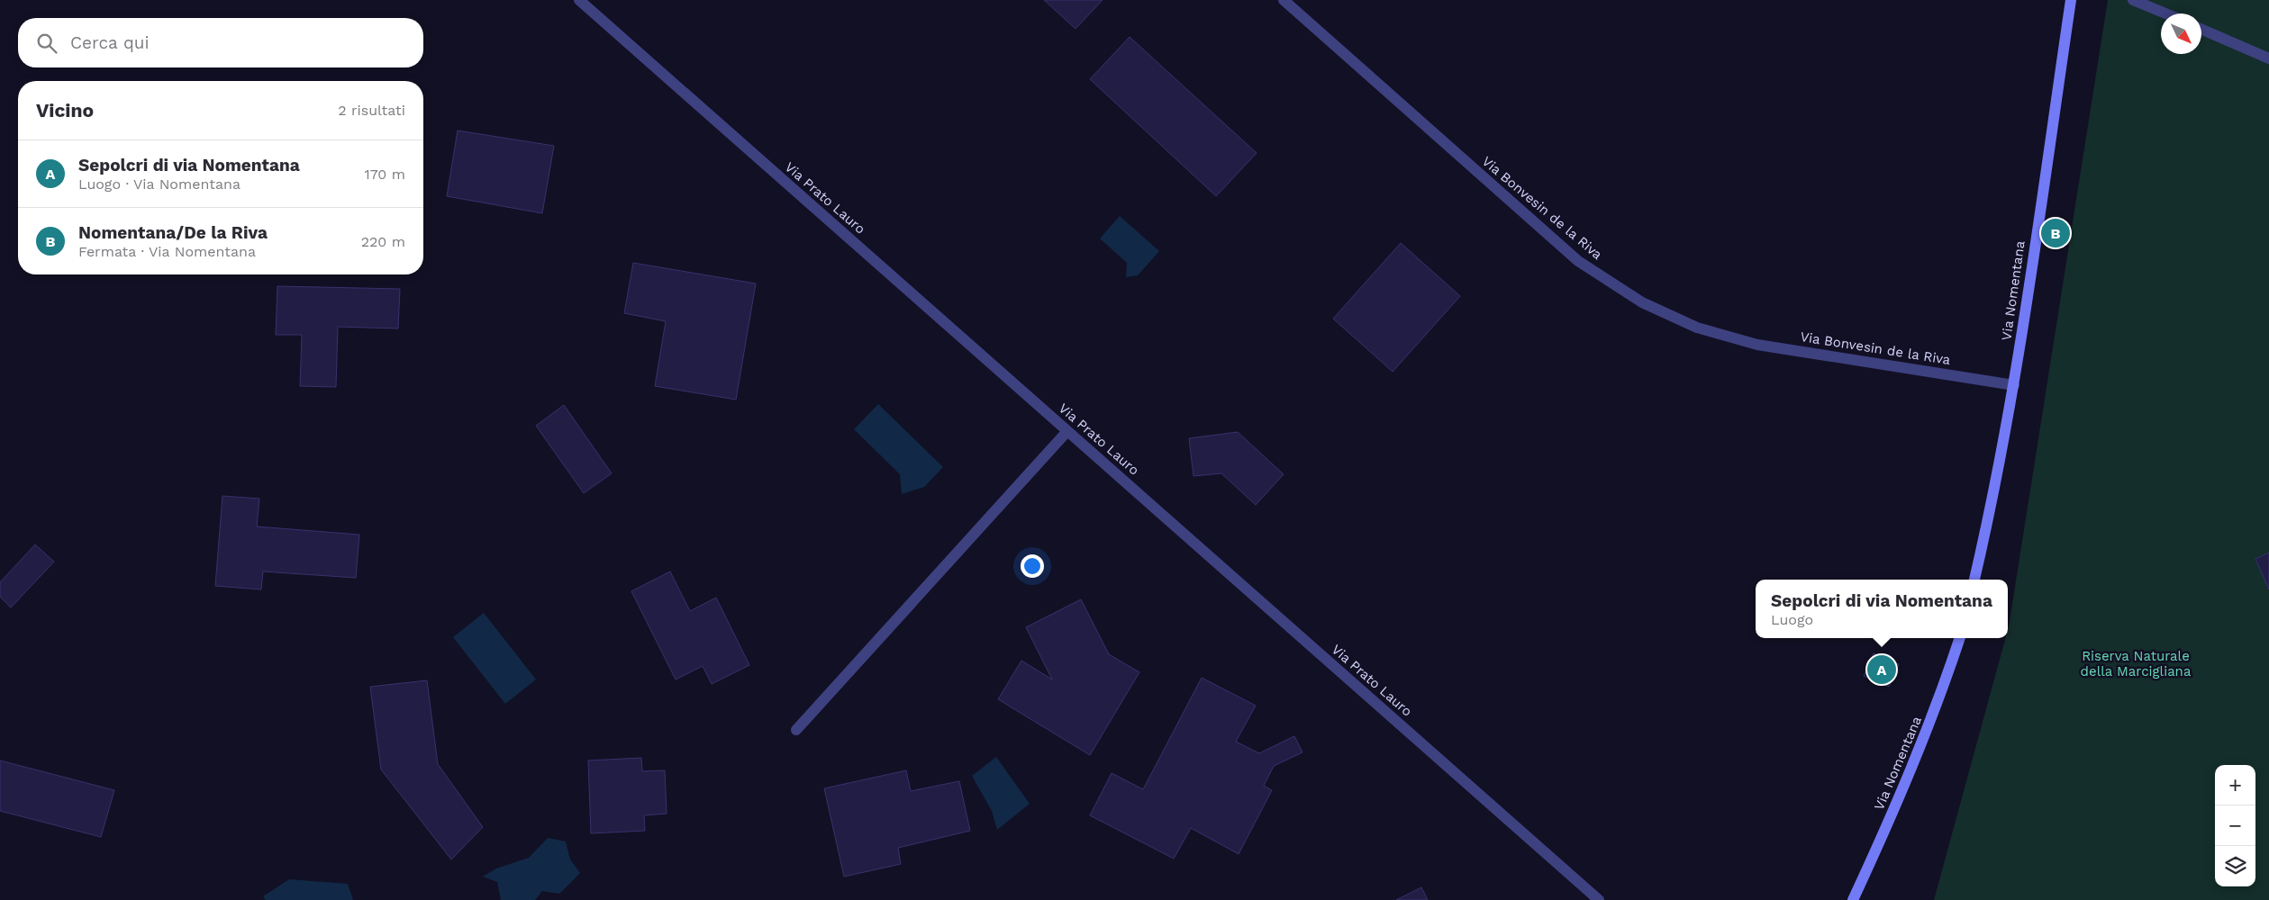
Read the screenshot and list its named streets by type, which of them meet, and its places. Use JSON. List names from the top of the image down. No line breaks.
{"streets":{"main road":["Via Nomentana"],"street":["Via Prato Lauro","Via Bonvesin de la Riva"]},"crossings":[["Via Bonvesin de la Riva","Via Nomentana"]],"parks":["Riserva Naturale della Marcigliana"],"north":"bottom right","page":{"search":"Cerca qui","heading":["Vicino","2 risultati"],"list":[{"mark":"A","name":"Sepolcri di via Nomentana","note":"Luogo · Via Nomentana","value":"170 m"},{"mark":"B","name":"Nomentana/De la Riva","note":"Fermata · Via Nomentana","value":"220 m"}],"pins":["B","A"],"popup":["Sepolcri di via Nomentana","Luogo"],"map_buttons":["+","−"]}}
